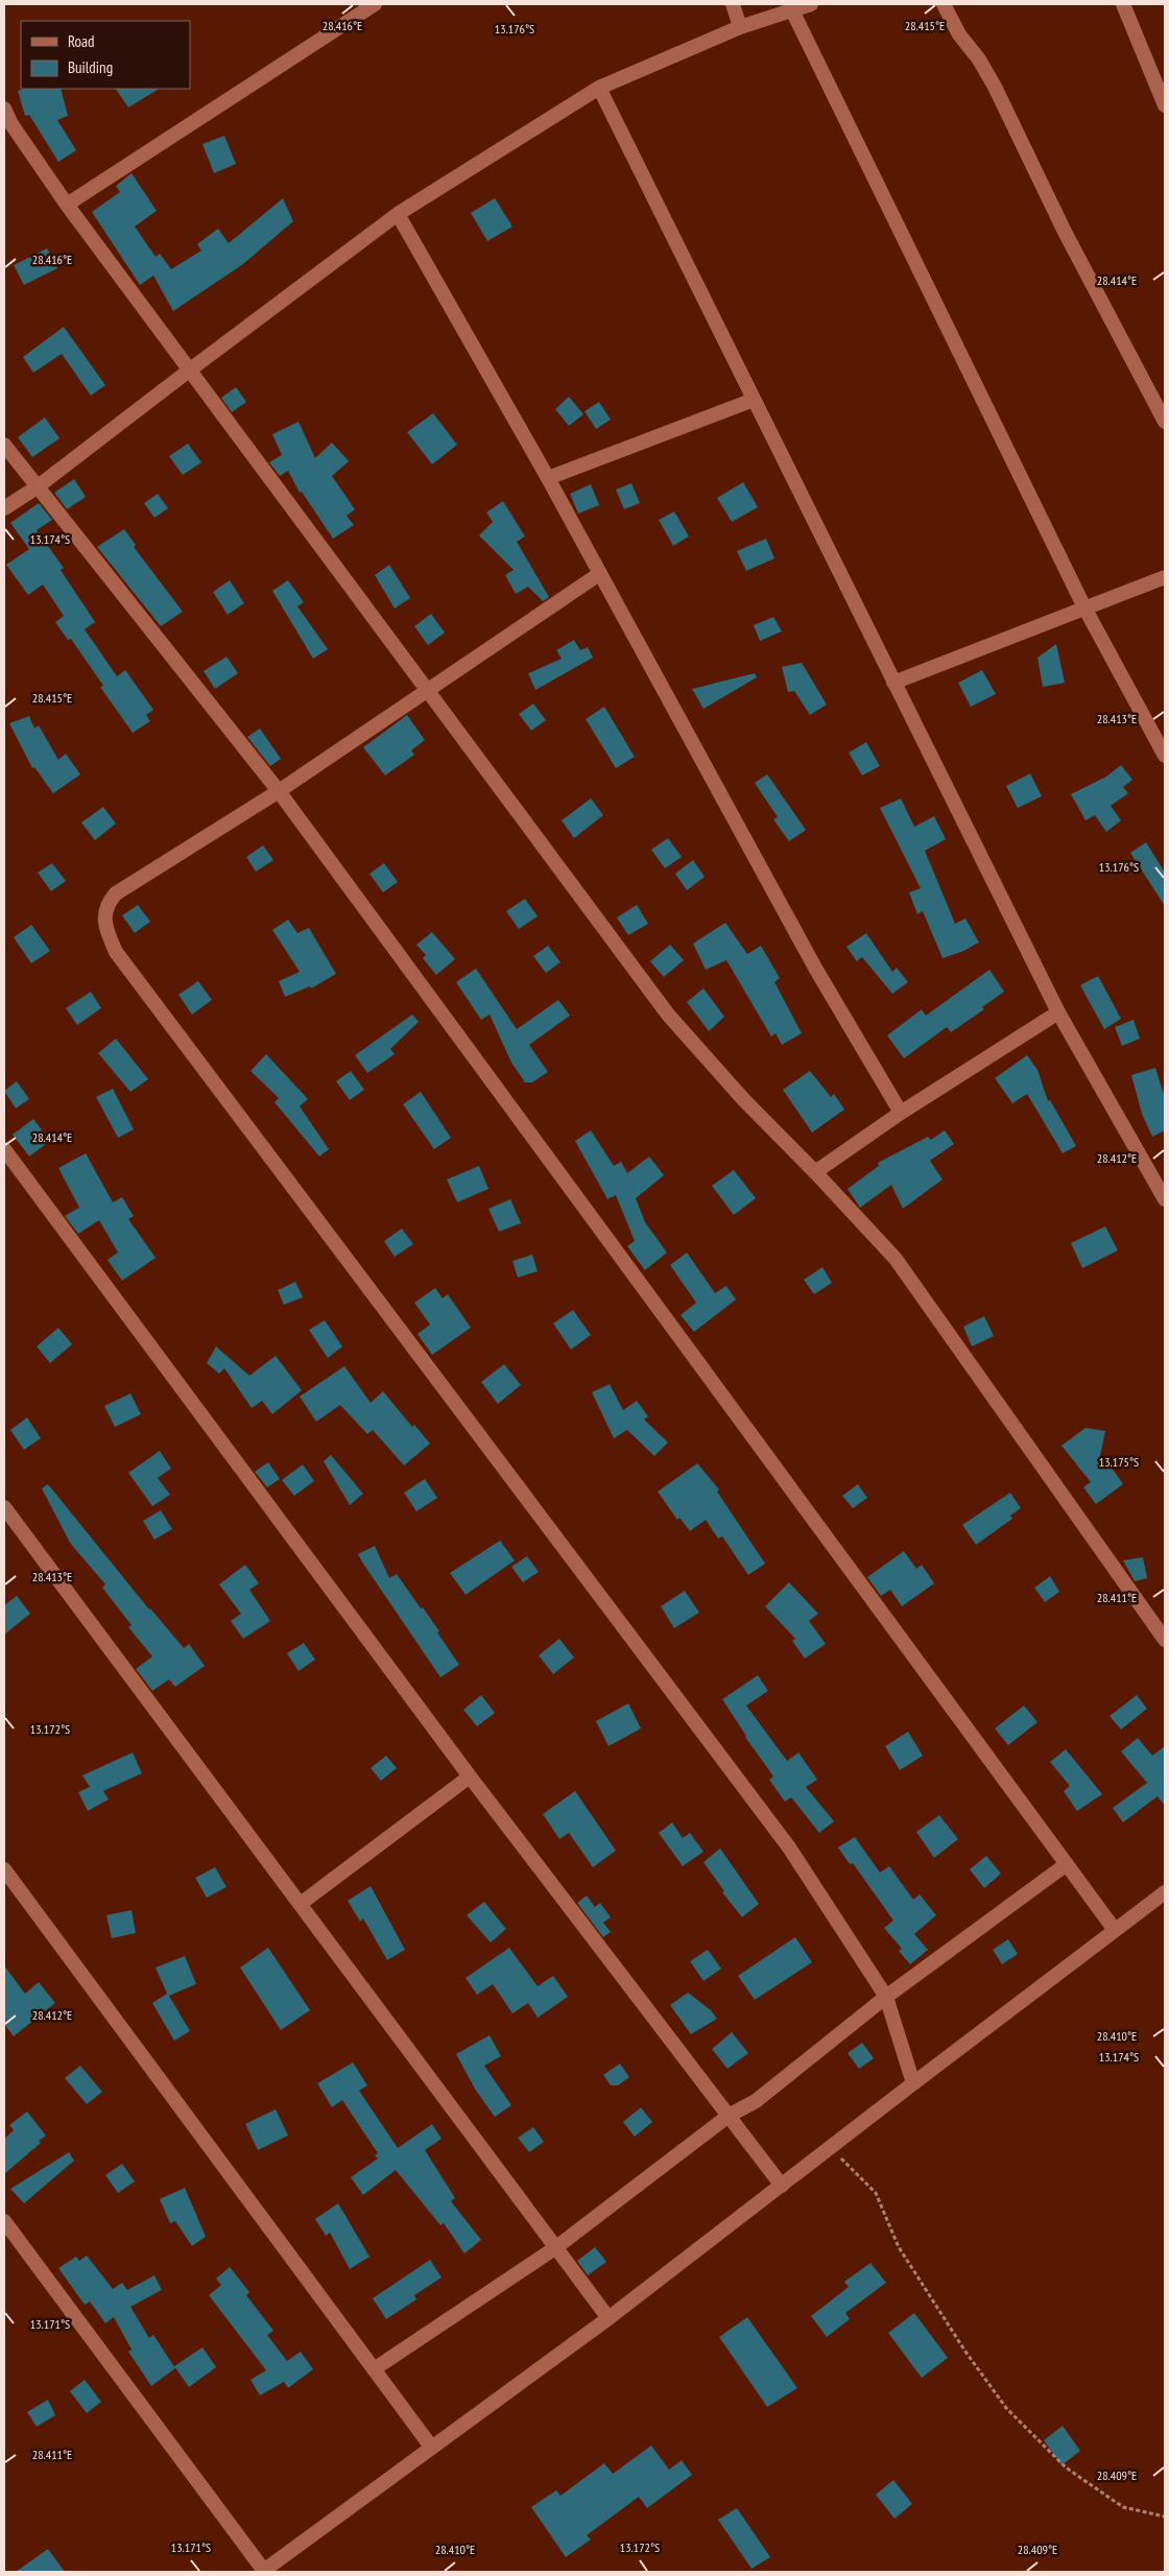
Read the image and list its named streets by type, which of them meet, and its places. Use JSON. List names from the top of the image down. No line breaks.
{"legend":["Road","Building"],"coordinates":["28.416°E","28.415°E","13.176°S","28.414°E","13.174°S","28.413°E","28.412°E","13.175°S","28.411°E","13.172°S","28.410°E","13.171°S","28.409°E"]}
